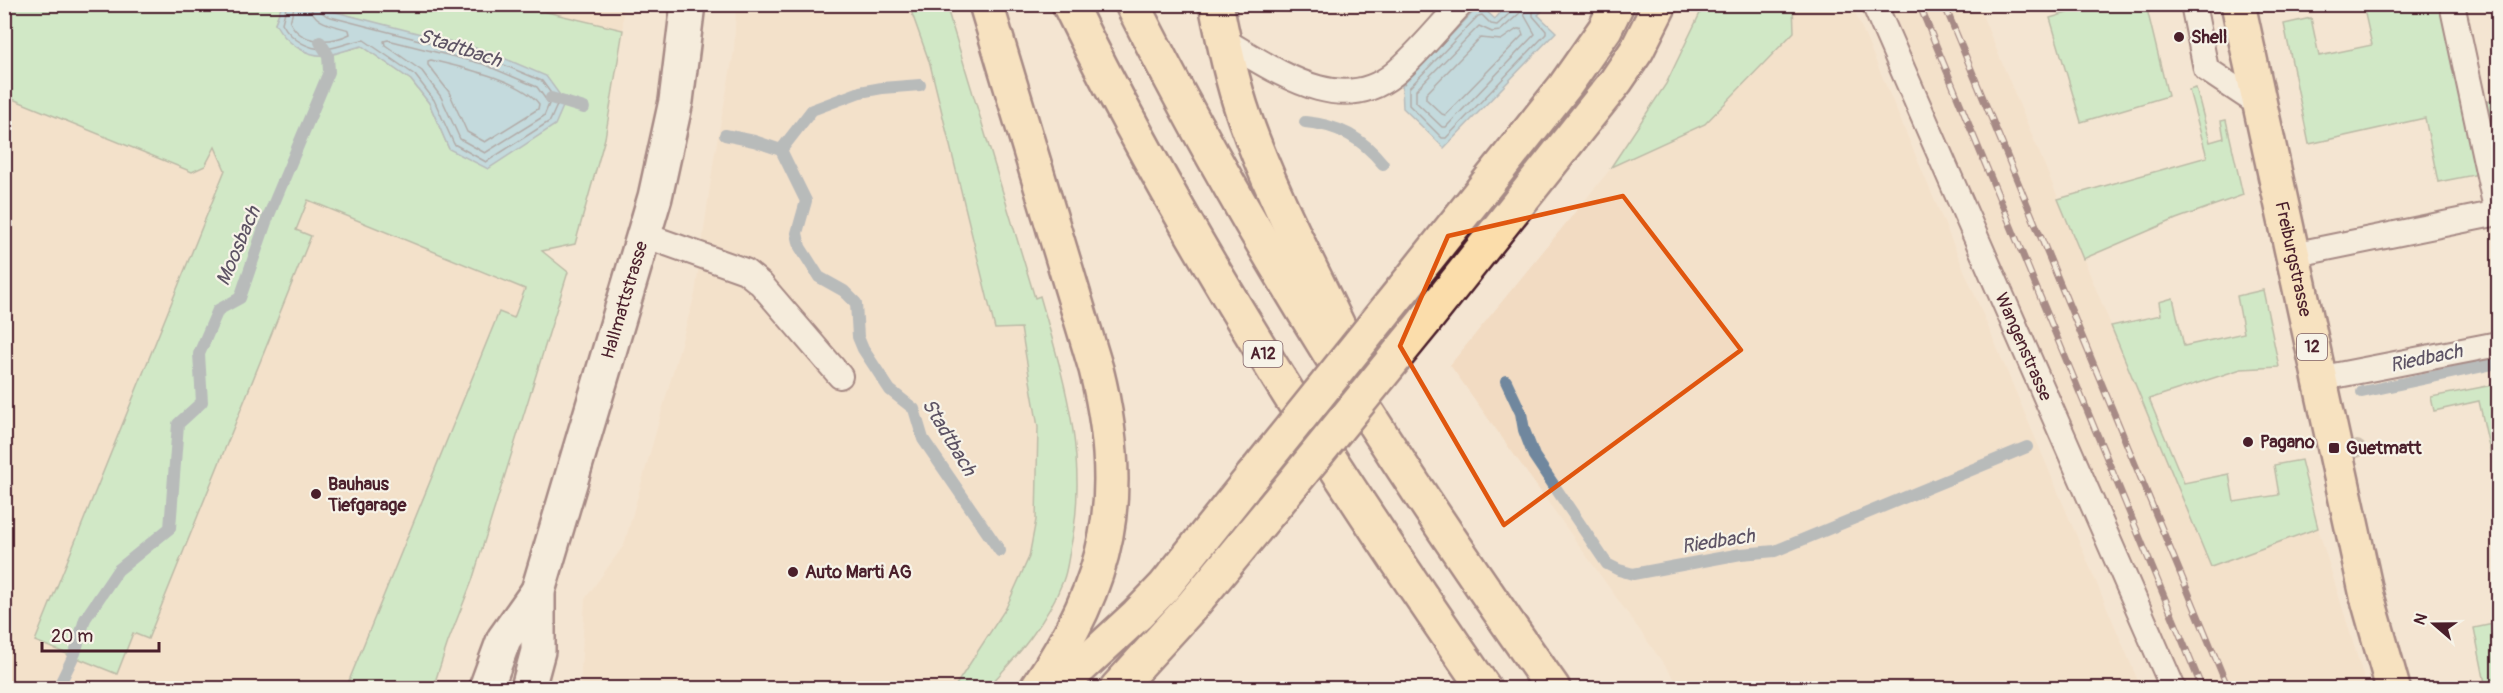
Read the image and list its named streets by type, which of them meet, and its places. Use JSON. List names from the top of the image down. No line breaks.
{"streets":{"main road":["Freiburgstrasse","Hallmattstrasse","12","A12"],"lane":["Wangenstrasse"]},"water":["Stadtbach","Moosbach","Riedbach"],"places":{"other":["Shell","Pagano","Bauhaus Tiefgarage","Auto Marti AG"],"transit":["Guetmatt"]},"scale_bar":"20 m","north":"left"}
